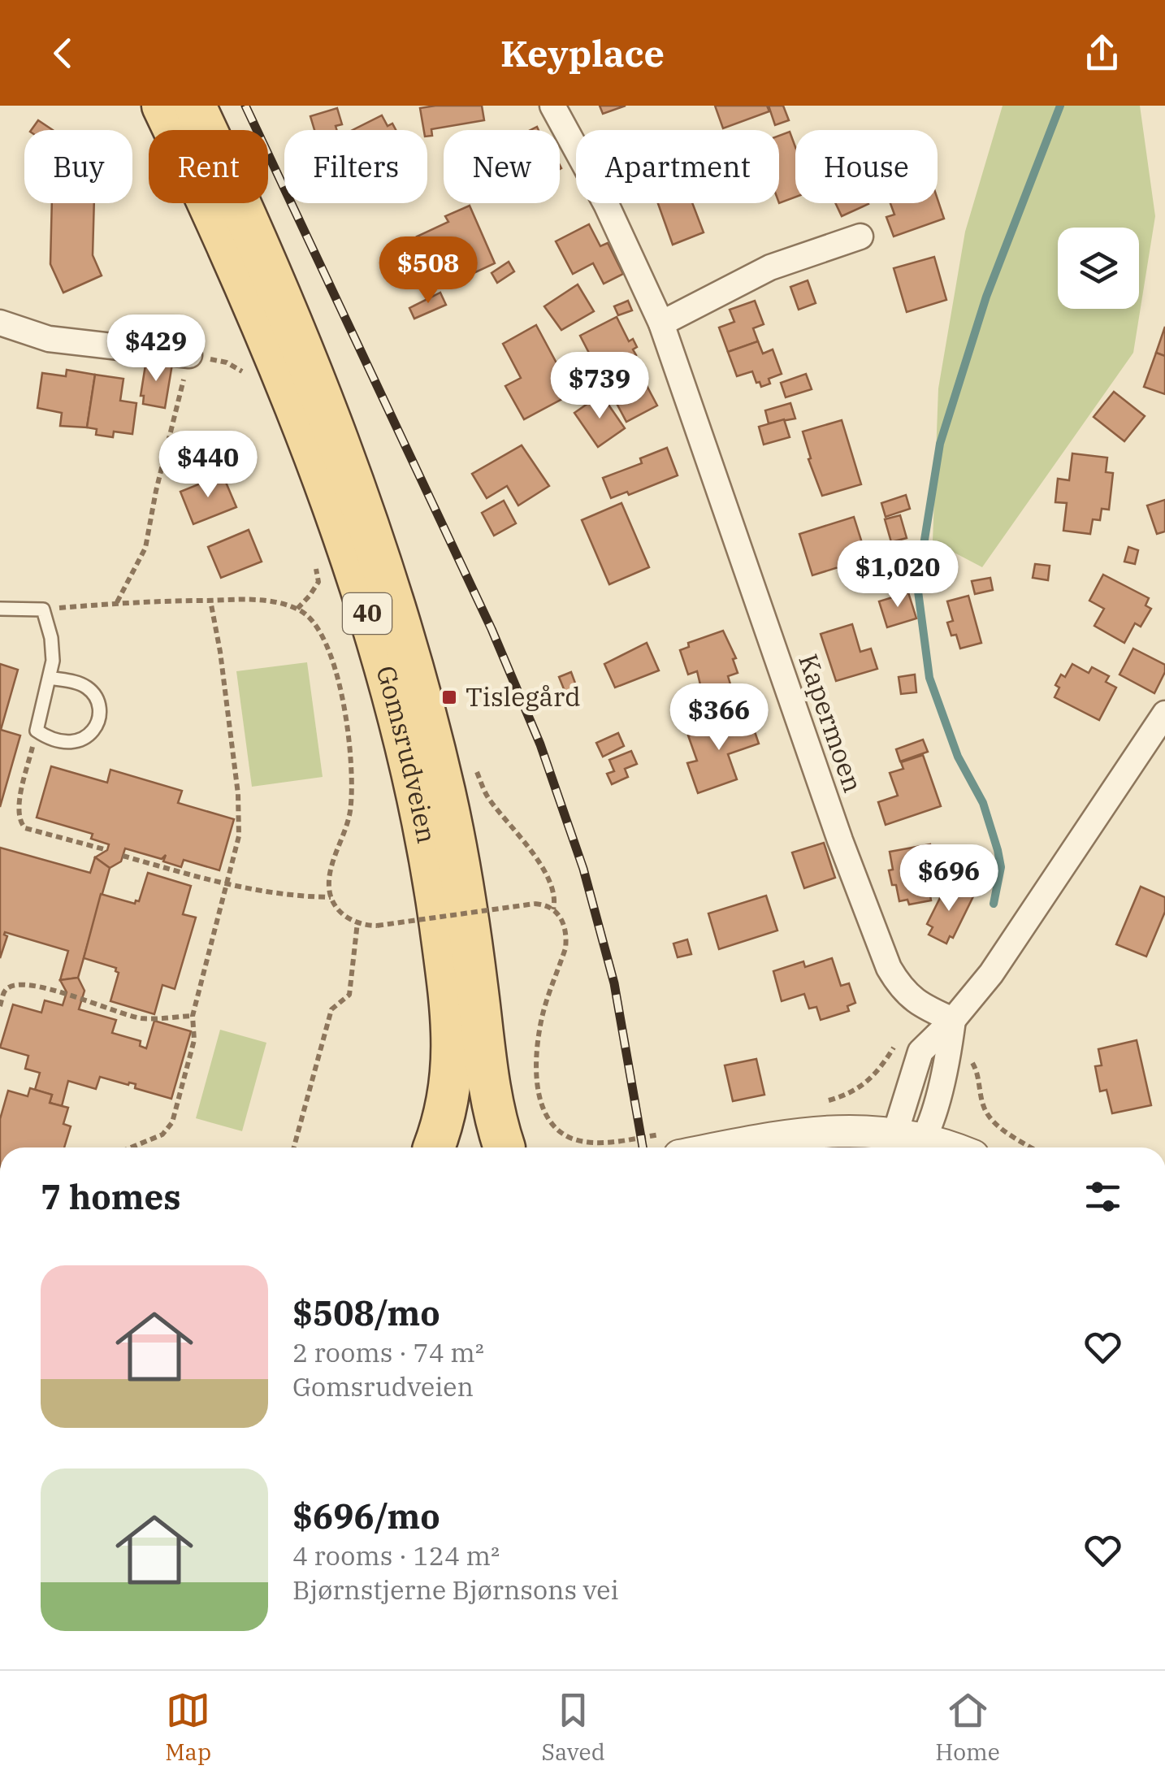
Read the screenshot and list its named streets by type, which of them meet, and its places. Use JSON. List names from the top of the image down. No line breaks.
{"streets":{"main road":["40","Gomsrudveien"],"street":["Kapermoen"]},"places":{"transit":["Tislegård"]},"page":{"header":"Keyplace","chip":["Buy","Rent","Filters","New","Apartment","House"],"price":["$508","$429","$739","$440","$1,020","$366","$696"],"heading":"7 homes","list":[{"name":"$508/mo","note":"2 rooms · 74 m² · Gomsrudveien"},{"name":"$696/mo","note":"4 rooms · 124 m² · Bjørnstjerne Bjørnsons vei"}],"tabs":["Map","Saved","Home"]}}
